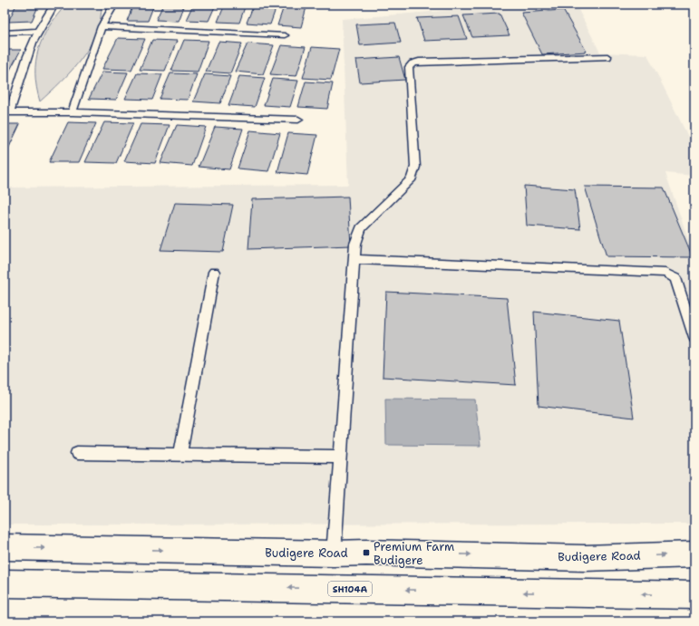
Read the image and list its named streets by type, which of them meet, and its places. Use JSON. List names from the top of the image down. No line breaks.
{"streets":{"main road":["Budigere Road","SH104A"]},"places":{"transit":["Premium Farm Budigere"]}}
